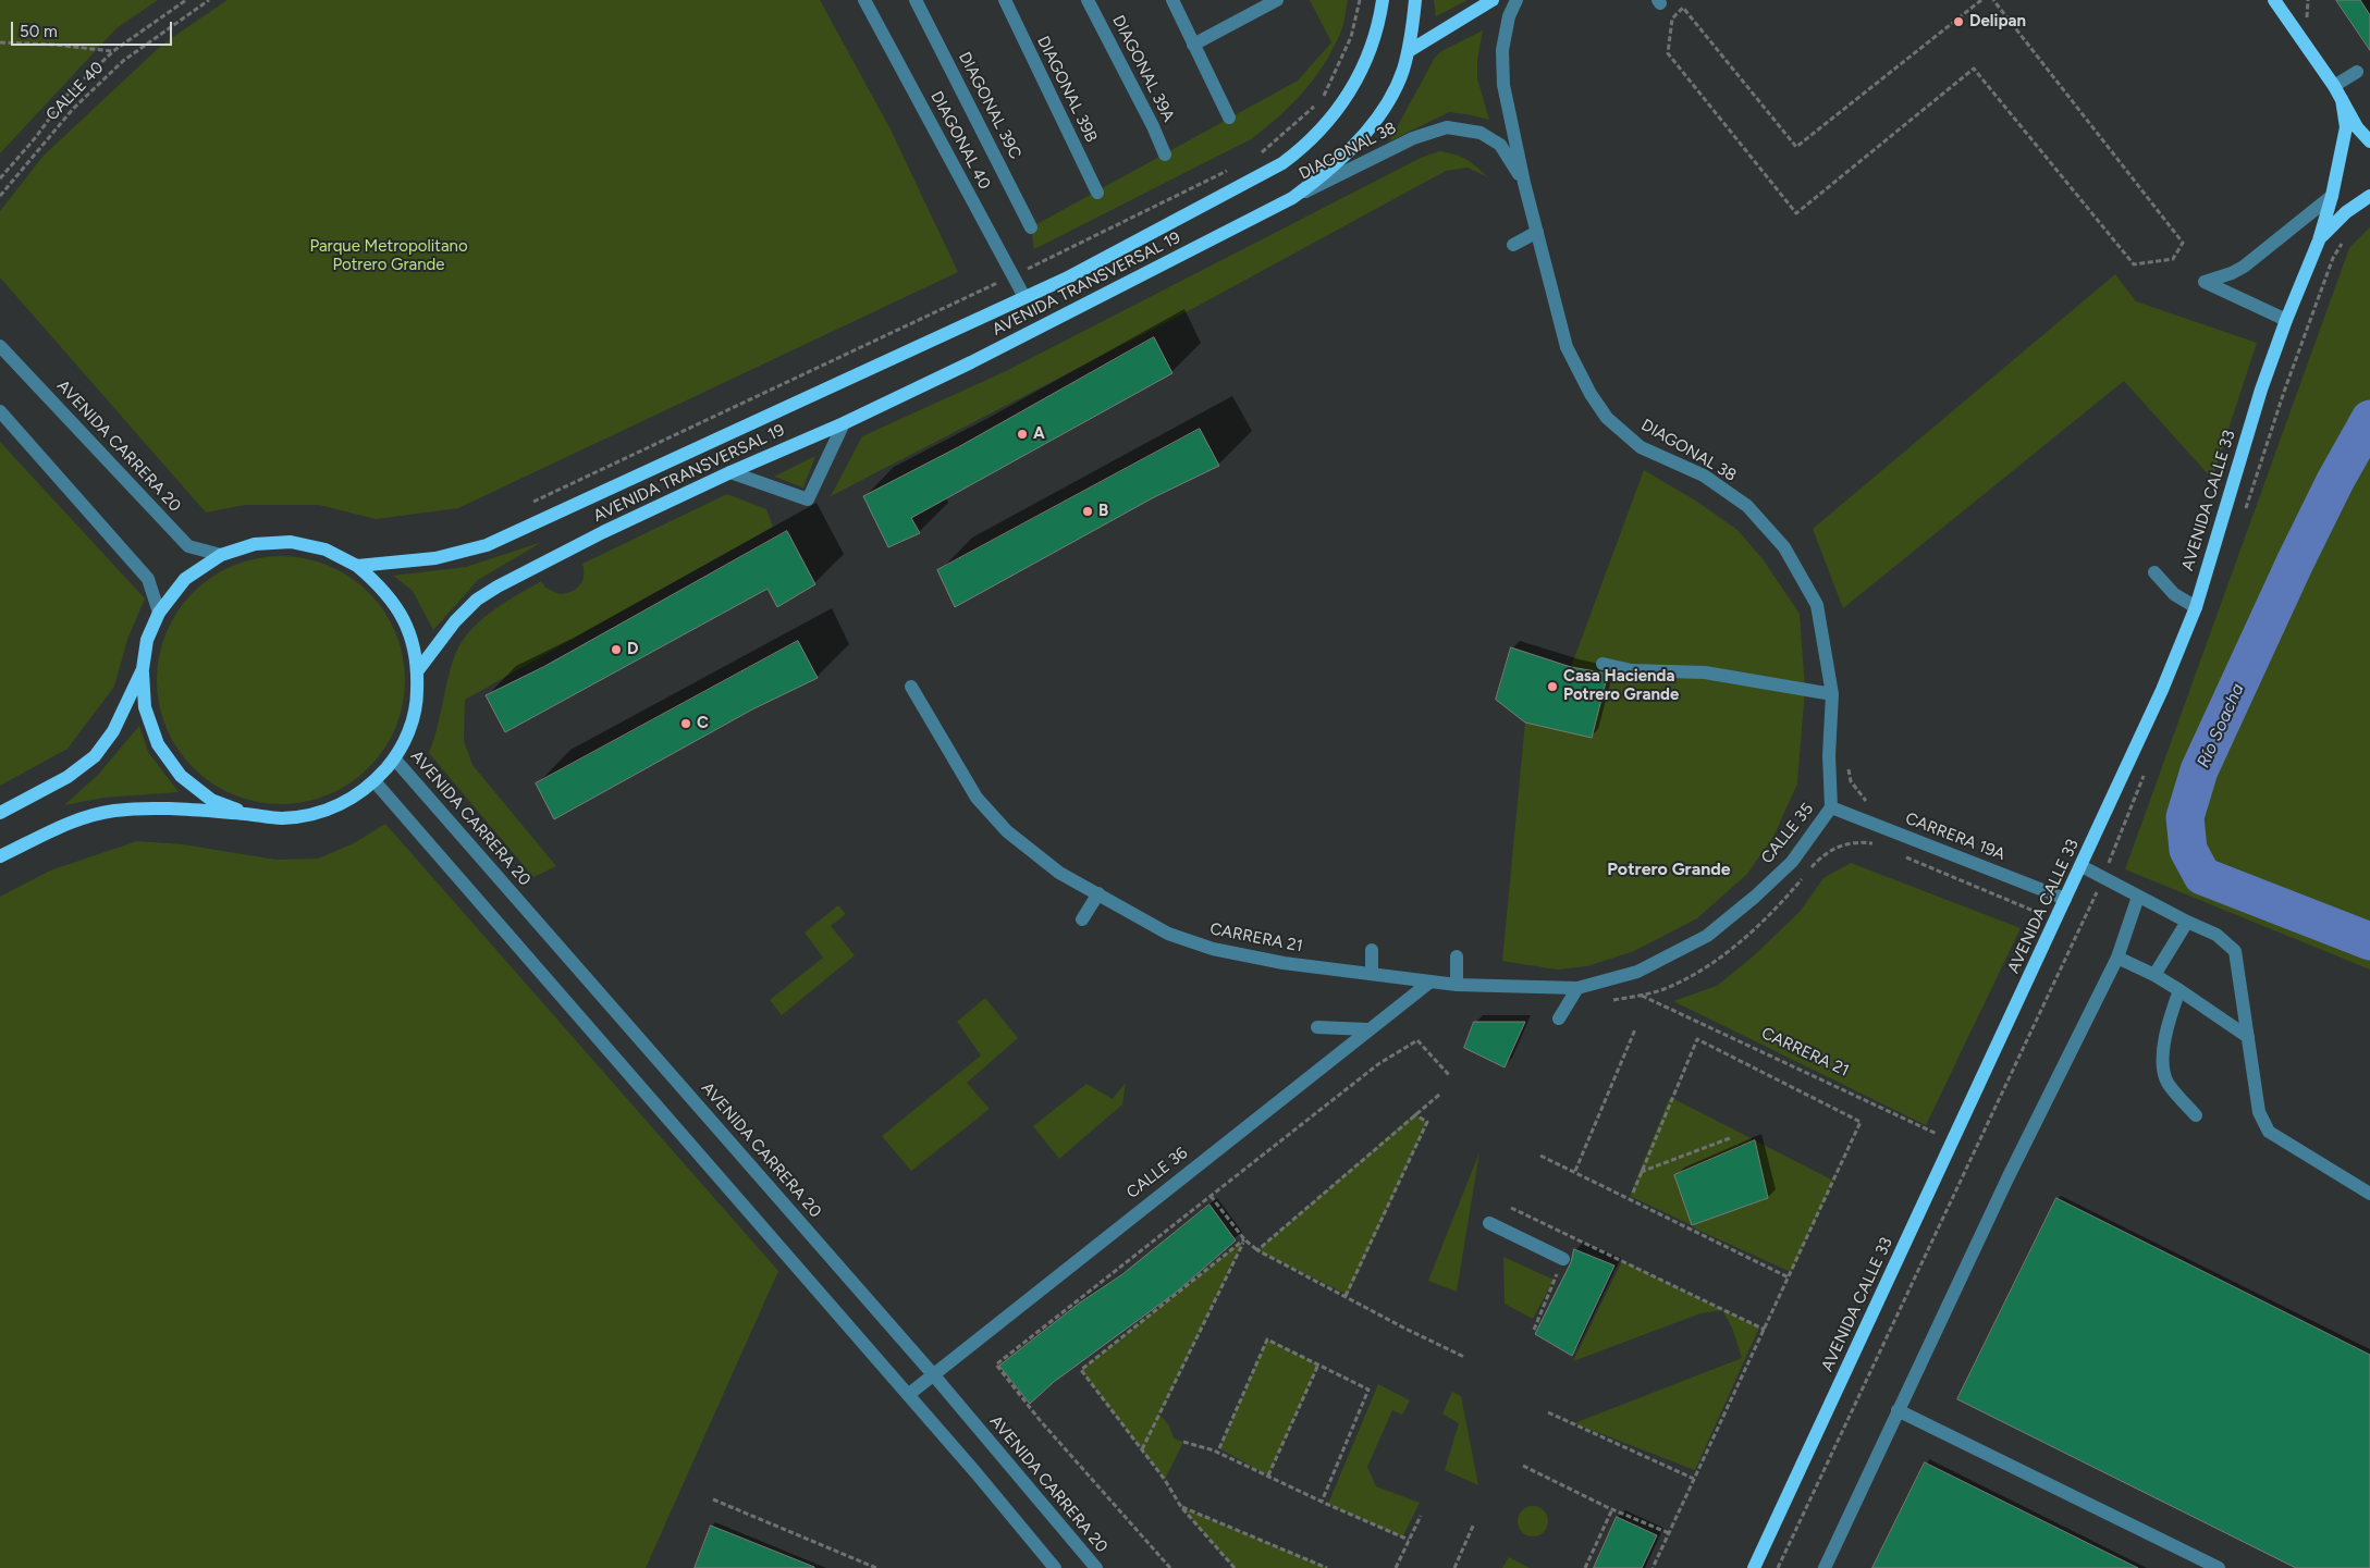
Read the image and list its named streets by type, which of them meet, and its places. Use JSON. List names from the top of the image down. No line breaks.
{"streets":{"main road":["AVENIDA TRANSVERSAL 19","AVENIDA CALLE 33"],"street":["DIAGONAL 39A","DIAGONAL 39B","DIAGONAL 39C","DIAGONAL 40","DIAGONAL 38","AVENIDA CARRERA 20","CALLE 35","CARRERA 19A","CARRERA 21","CALLE 36"],"path":["CALLE 40"]},"crossings":[["DIAGONAL 40","AVENIDA TRANSVERSAL 19"],["DIAGONAL 38","AVENIDA TRANSVERSAL 19"],["DIAGONAL 38","CALLE 35"],["DIAGONAL 38","CARRERA 19A"],["AVENIDA CARRERA 20","CALLE 36"],["AVENIDA CALLE 33","CARRERA 19A"],["AVENIDA CALLE 33","CARRERA 21"],["CALLE 35","CARRERA 19A"],["CALLE 35","CARRERA 21"],["CARRERA 21","CALLE 36"]],"districts":["Potrero Grande"],"water":["Río Soacha"],"parks":["Parque Metropolitano Potrero Grande"],"places":["Delipan","A","B","D","Casa Hacienda Potrero Grande","C"],"scale_bar":"50 m"}
